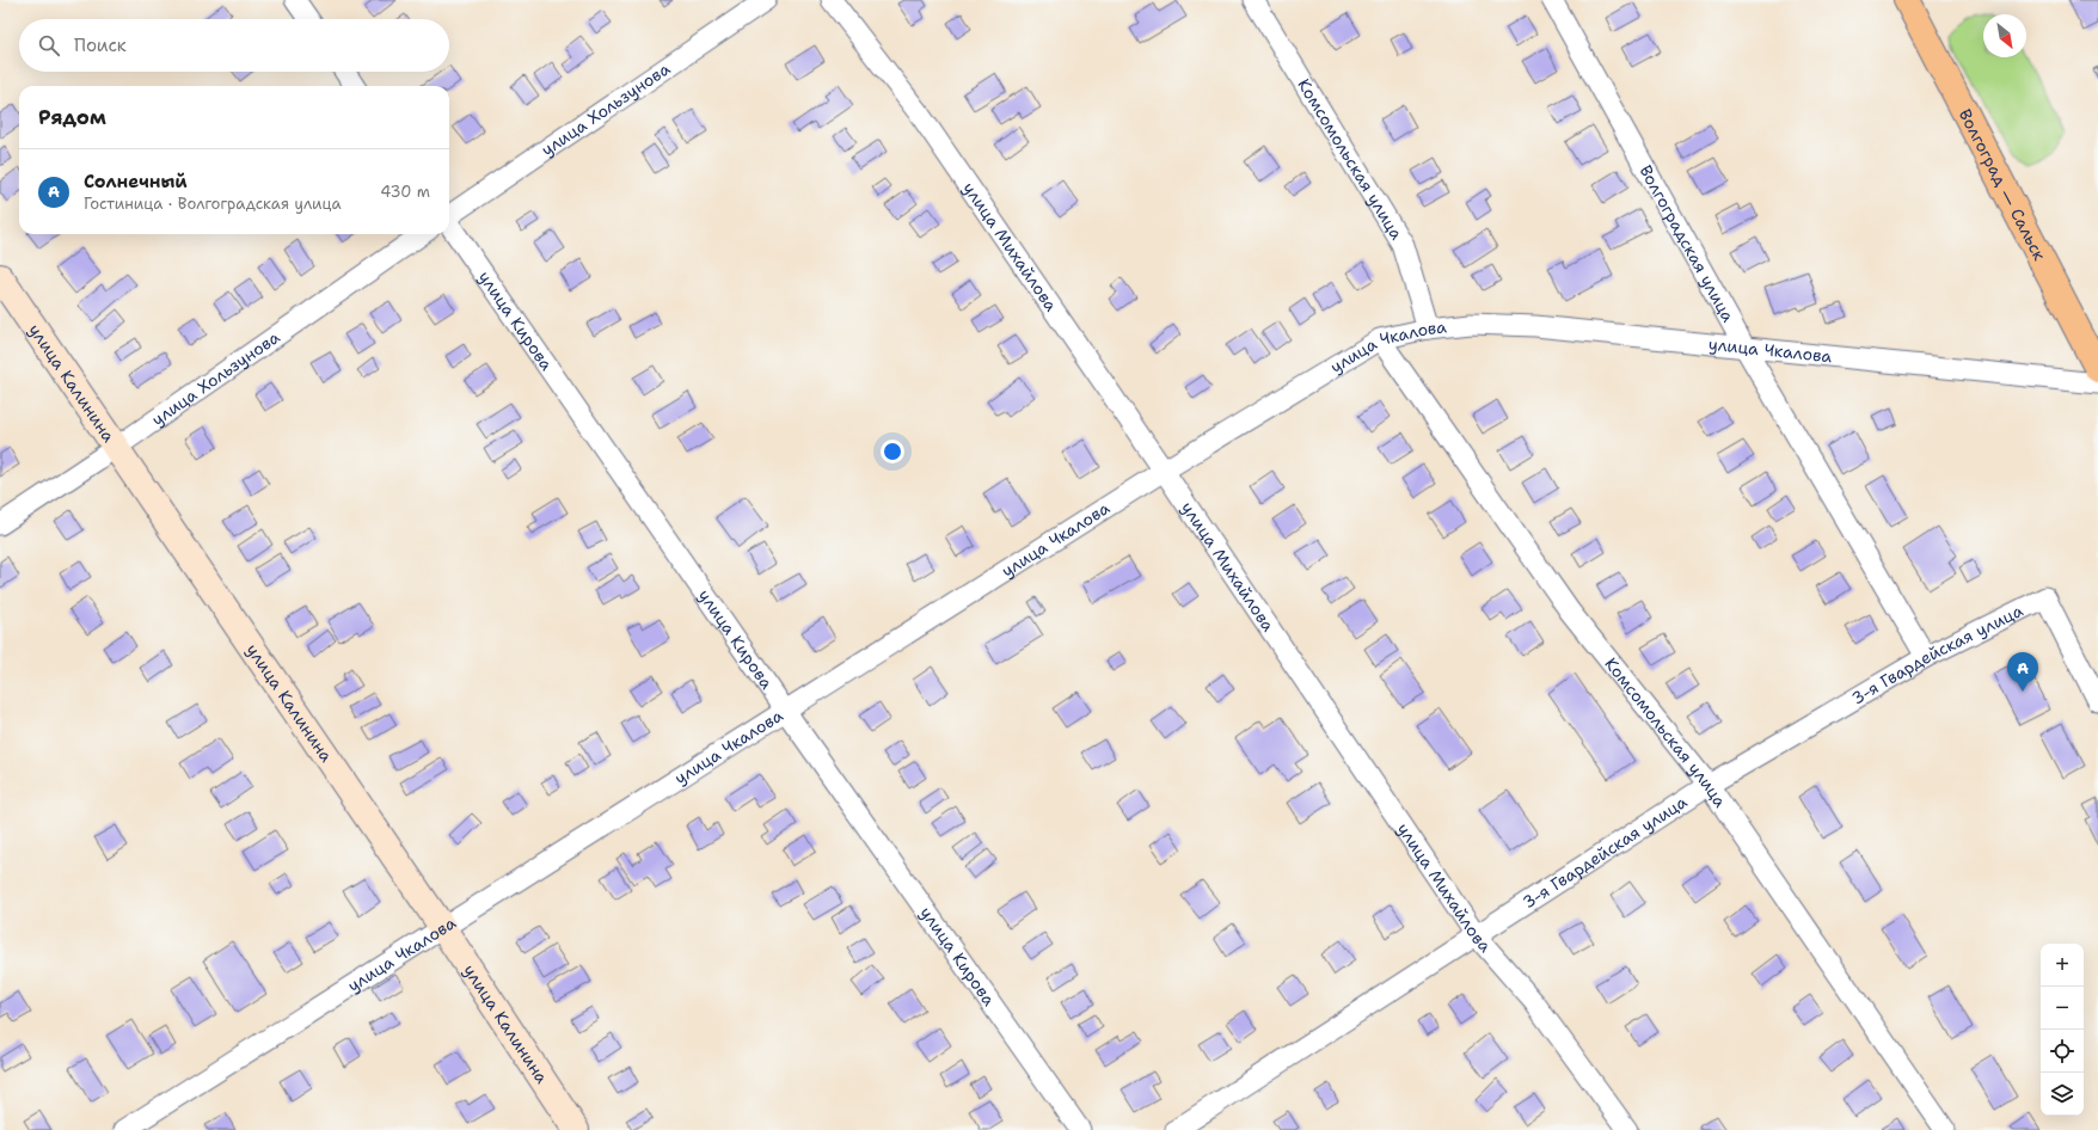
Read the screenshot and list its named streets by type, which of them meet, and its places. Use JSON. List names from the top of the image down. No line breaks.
{"streets":{"main road":["Волгоград — Сальск"],"street":["улица Хользунова","Комсомольская улица","Волгоградская улица","улица Михайлова","улица Кирова","улица Чкалова","улица Калинина","3-я Гвардейская улица"]},"crossings":[["улица Хользунова","улица Калинина"],["Комсомольская улица","улица Чкалова"],["Комсомольская улица","3-я Гвардейская улица"],["Волгоградская улица","улица Чкалова"],["Волгоградская улица","3-я Гвардейская улица"],["улица Михайлова","улица Чкалова"],["улица Михайлова","3-я Гвардейская улица"],["улица Кирова","улица Чкалова"],["улица Чкалова","улица Калинина"]],"north":"bottom right","page":{"search":"Поиск","heading":"Рядом","list":[{"mark":"A","name":"Солнечный","note":"Гостиница · Волгоградская улица","value":"430 m"}],"pins":"A","map_buttons":["+","−"]}}
